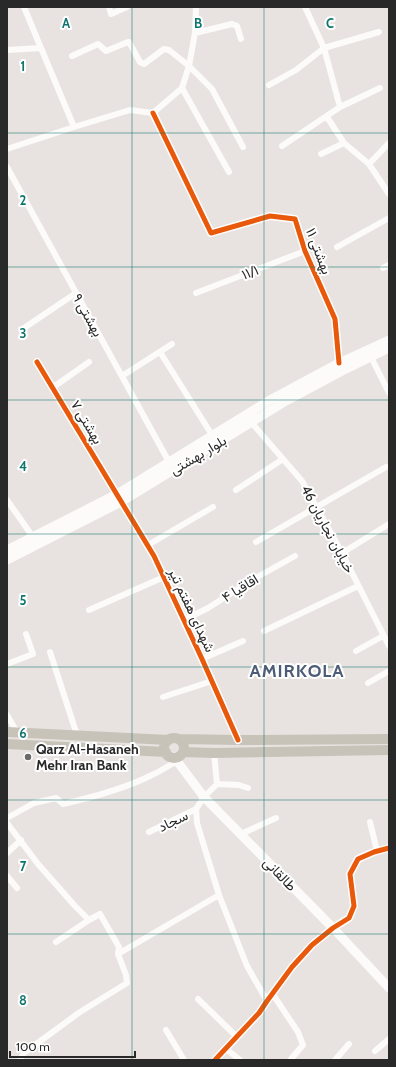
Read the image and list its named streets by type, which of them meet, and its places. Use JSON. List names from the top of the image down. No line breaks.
{"streets":{"main road":["بلوار بهشتی","طالقانی"],"street":["بهشتی ۱۱","۱۱/۱","بهشتی ۹","بهشتی ۷","خیابان نجاریان 46","اقاقیا ۴","شهدای هفتم تیر","سجاد"]},"crossings":[["بهشتی ۱۱","۱۱/۱"],["بهشتی ۱۱","بلوار بهشتی"],["بهشتی ۹","بلوار بهشتی"],["بهشتی ۷","بلوار بهشتی"],["بهشتی ۷","شهدای هفتم تیر"],["بلوار بهشتی","خیابان نجاریان 46"],["بلوار بهشتی","شهدای هفتم تیر"],["اقاقیا ۴","شهدای هفتم تیر"]],"districts":["AMIRKOLA"],"places":["Qarz Al-Hasaneh Mehr Iran Bank"],"scale_bar":"100 m","grid":{"columns":["A","B","C"],"rows":["1","2","3","4","5","6","7","8"]}}
